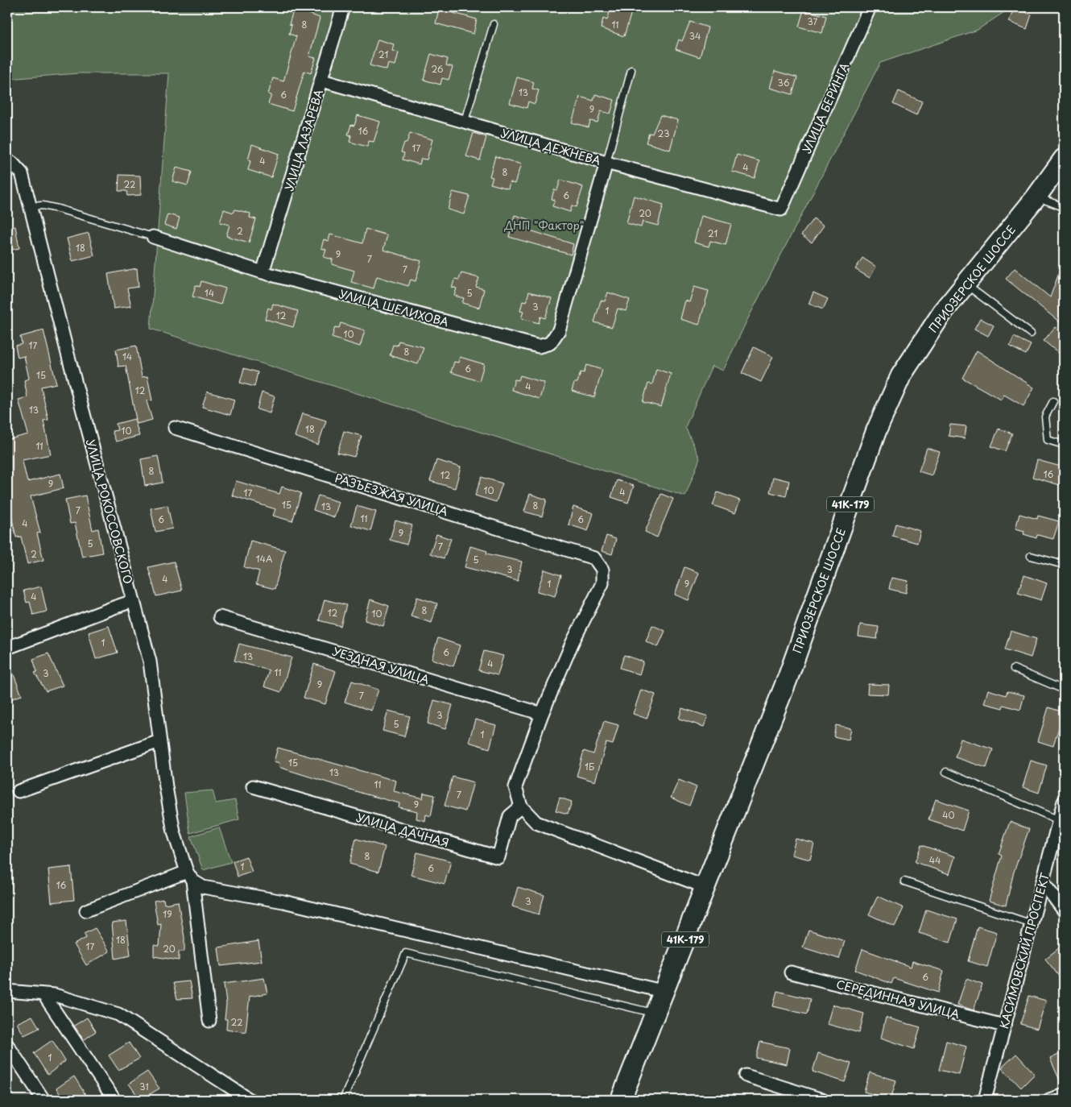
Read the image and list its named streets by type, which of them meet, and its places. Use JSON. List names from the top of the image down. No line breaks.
{"streets":{"main road":["ПРИОЗЕРСКОЕ ШОССЕ","41К-179"],"street":["УЛИЦА БЕРИНГА","УЛИЦА ЛАЗАРЕВА","УЛИЦА ДЕЖНЕВА","УЛИЦА ШЕЛИХОВА","РАЗЪЕЗЖАЯ УЛИЦА","УЛИЦА РОКОССОВСКОГО","УЕЗДНАЯ УЛИЦА","УЛИЦА ДАЧНАЯ","КАСИМОВСКИЙ ПРОСПЕКТ","СЕРЕДИННАЯ УЛИЦА"]},"crossings":[["УЛИЦА БЕРИНГА","УЛИЦА ДЕЖНЕВА"],["УЛИЦА ЛАЗАРЕВА","УЛИЦА ДЕЖНЕВА"],["УЛИЦА ЛАЗАРЕВА","УЛИЦА ШЕЛИХОВА"],["УЛИЦА ДЕЖНЕВА","УЛИЦА ШЕЛИХОВА"],["ПРИОЗЕРСКОЕ ШОССЕ","41К-179"],["РАЗЪЕЗЖАЯ УЛИЦА","УЕЗДНАЯ УЛИЦА"],["КАСИМОВСКИЙ ПРОСПЕКТ","СЕРЕДИННАЯ УЛИЦА"]],"parks":["ДНП \"Фактор\""],"house_numbers":["37","8","11","34","21","26","36","13","6","9","16","23","17","4","4","8","22","6","20","2","21","18","9","7","7","14","5","3","1","12","10","17","8","14","6","15","4","12","13","18","10","11","8","16","12","9","10","4","17","15","8","13","7","11","6","6","4","9","5","7","2","14А","5","3","4","1","9","4","8","12","10","1","6","13","4","11","3","9","7","3","5","1","15","1Б","13","11","7","9","40","8","44","1","6","16","3","19","18","17","20","6","22","1","31"]}
